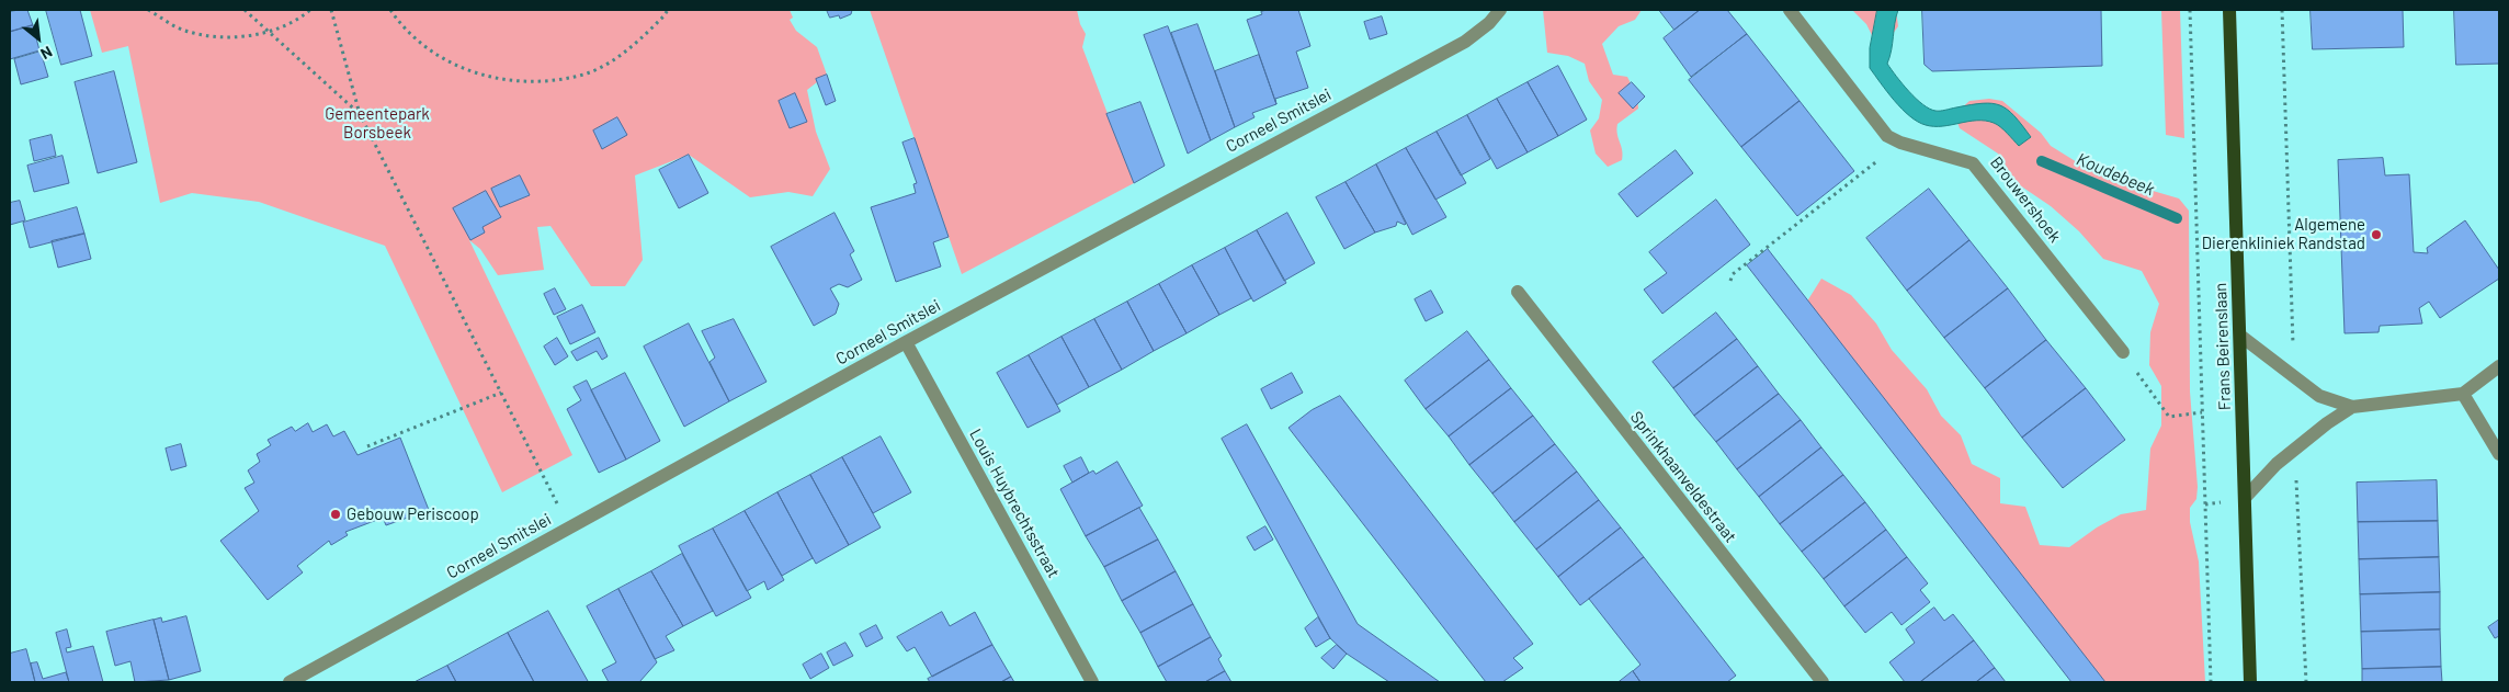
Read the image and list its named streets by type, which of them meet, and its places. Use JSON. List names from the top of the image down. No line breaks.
{"streets":{"main road":["Frans Beirenslaan"],"street":["Corneel Smitslei","Brouwershoek","Sprinkhaanveldestraat","Louis Huybrechtsstraat"]},"crossings":[["Corneel Smitslei","Louis Huybrechtsstraat"]],"water":["Koudebeek"],"parks":["Gemeentepark Borsbeek"],"places":["Algemene Dierenkliniek Randstad","Gebouw Periscoop"],"north":"bottom right"}
